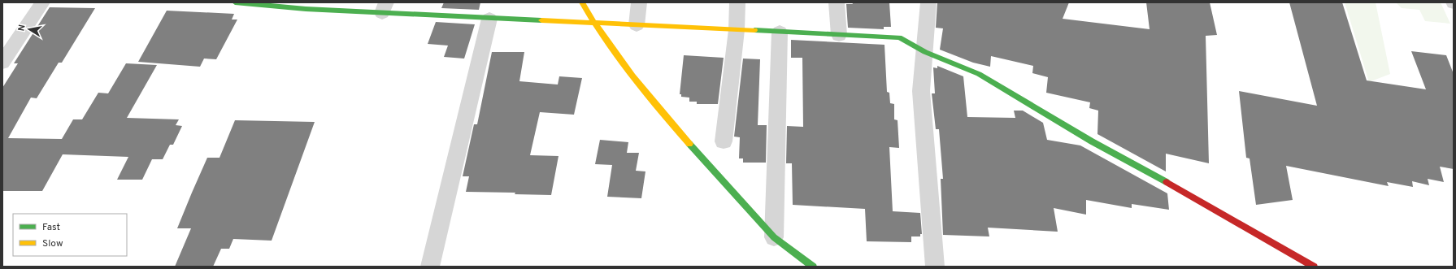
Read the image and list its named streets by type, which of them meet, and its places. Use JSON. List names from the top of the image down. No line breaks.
{"legend":["Fast","Slow"],"north":"left"}
